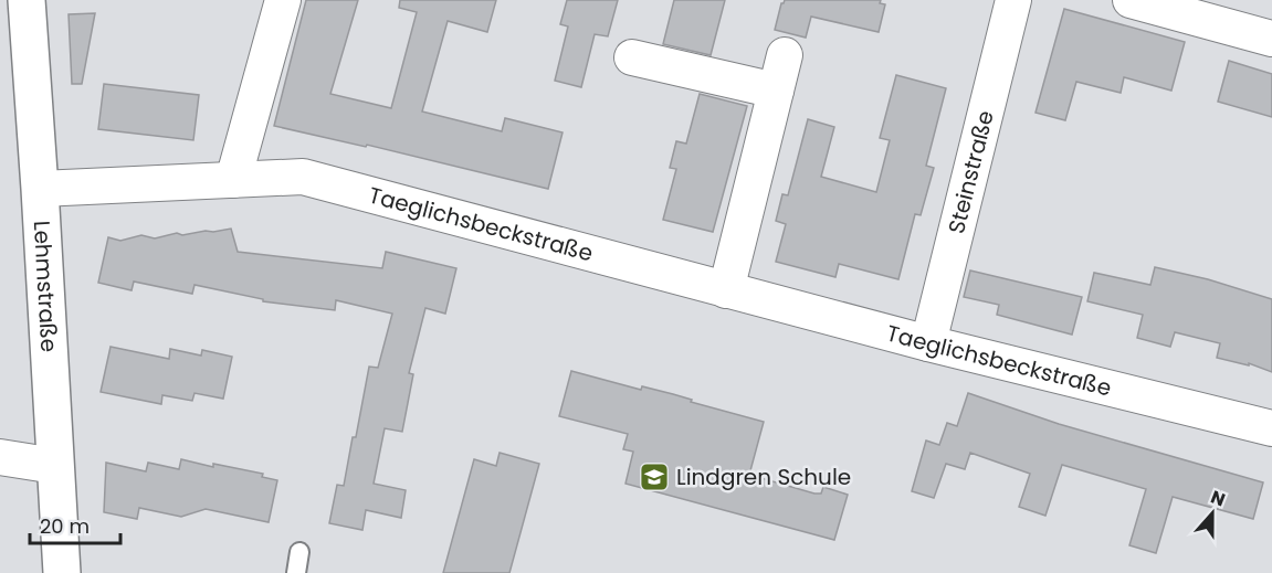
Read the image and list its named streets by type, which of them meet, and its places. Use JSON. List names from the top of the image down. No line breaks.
{"streets":{"street":["Steinstraße","Taeglichsbeckstraße","Lehmstraße"]},"crossings":[["Steinstraße","Taeglichsbeckstraße"],["Taeglichsbeckstraße","Lehmstraße"]],"places":{"school or university":["Lindgren Schule"]},"scale_bar":"20 m","north":"top"}
